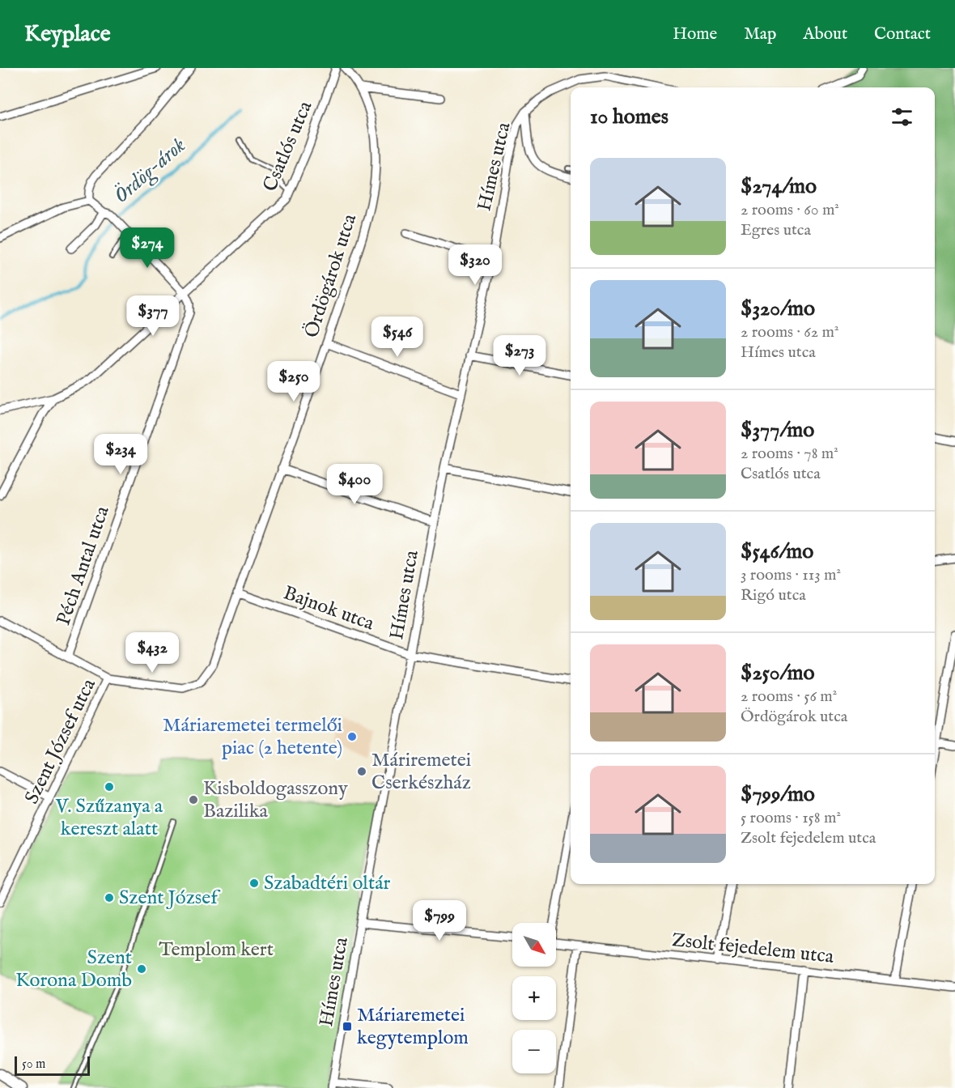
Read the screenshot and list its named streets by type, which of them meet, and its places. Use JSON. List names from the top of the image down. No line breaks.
{"streets":{"street":["Csatlós utca","Hímes utca","Ördögárok utca","Péch Antal utca","Bajnok utca","Szent József utca","Zsolt fejedelem utca"]},"crossings":[["Csatlós utca","Péch Antal utca"],["Hímes utca","Bajnok utca"],["Ördögárok utca","Bajnok utca"],["Ördögárok utca","Szent József utca"]],"water":["Ördög-árok"],"parks":["Templom kert"],"places":{"other":["Máriaremetei termelői piac (2 hetente)","Máriremetei Cserkészház","V. Szűzanya a kereszt alatt","Kisboldogasszony Bazilika","Szabadtéri oltár","Szent József","Szent Korona Domb"],"transit":["Máriaremetei kegytemplom"]},"scale_bar":"50 m","north":"bottom right","page":{"header":"Keyplace","nav":["Home","Map","About","Contact"],"heading":"10 homes","list":[{"name":"$274/mo","note":"2 rooms · 60 m² · Egres utca"},{"name":"$320/mo","note":"2 rooms · 62 m² · Hímes utca"},{"name":"$377/mo","note":"2 rooms · 78 m² · Csatlós utca"},{"name":"$546/mo","note":"3 rooms · 113 m² · Rigó utca"},{"name":"$250/mo","note":"2 rooms · 56 m² · Ördögárok utca"},{"name":"$799/mo","note":"5 rooms · 158 m² · Zsolt fejedelem utca"}],"price":["$274","$320","$377","$546","$273","$250","$234","$400","$432","$799"],"map_buttons":["+","−"],"scale":"50 m"}}
